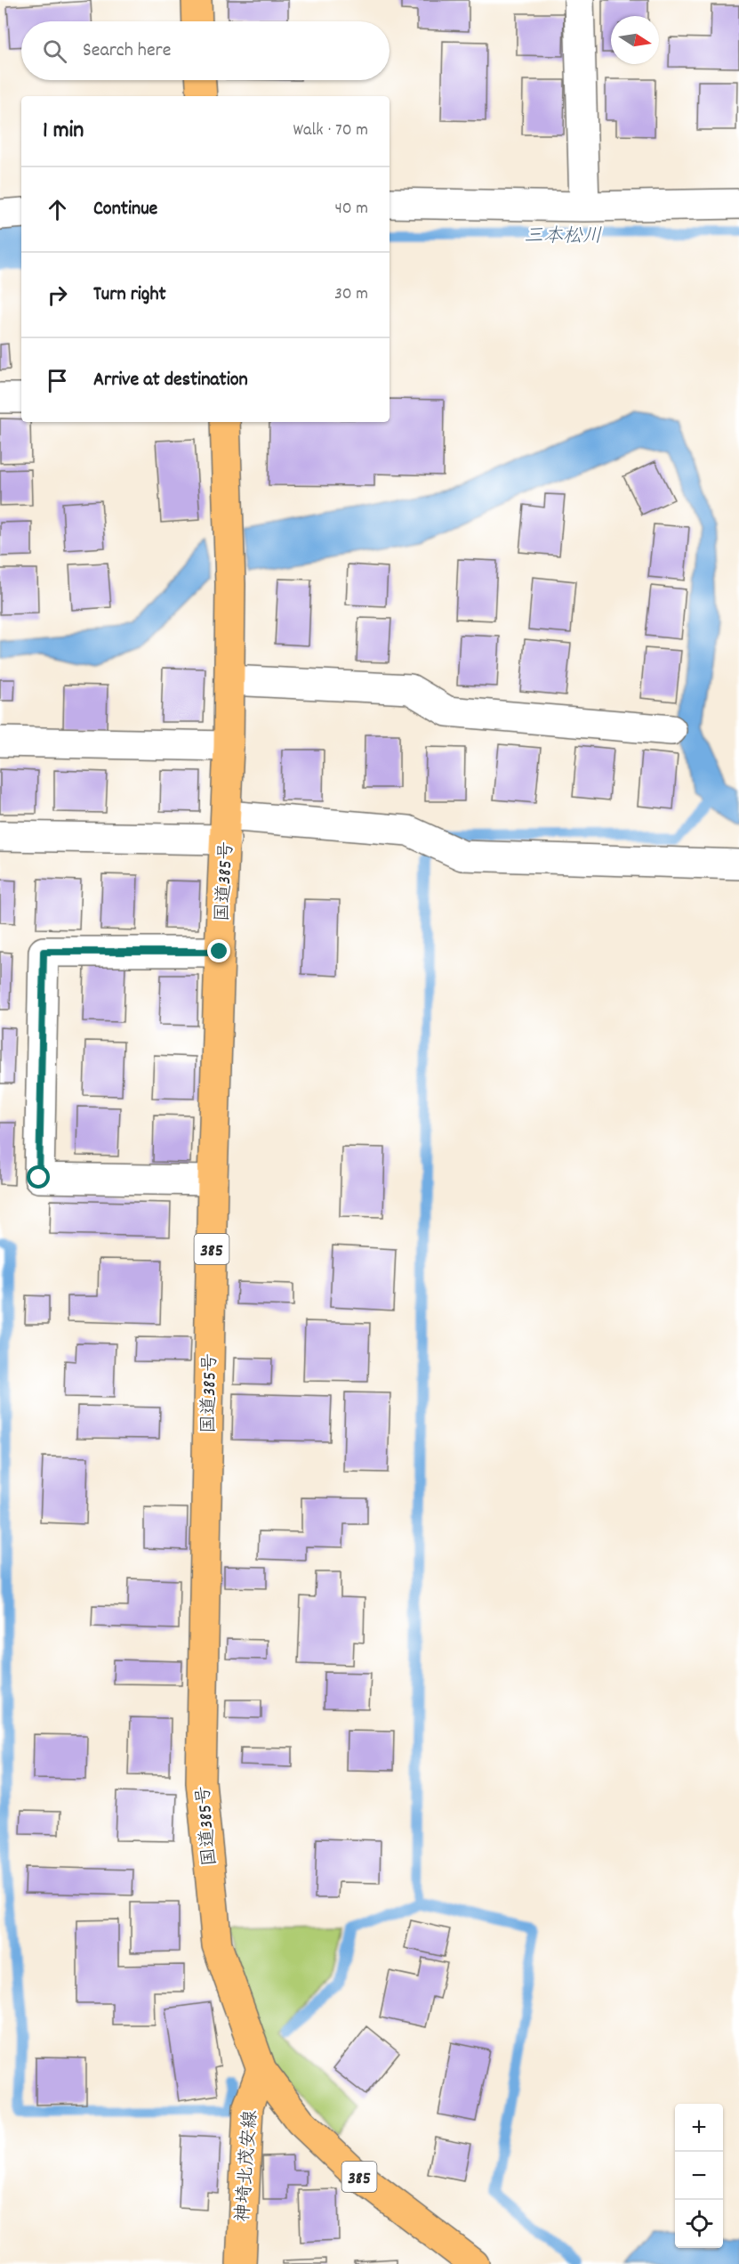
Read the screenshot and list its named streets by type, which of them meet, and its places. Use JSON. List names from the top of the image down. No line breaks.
{"streets":{"main road":["国道385号","385","神埼北茂安線"]},"crossings":[["国道385号","神埼北茂安線"]],"water":["三本松川"],"north":"right","page":{"search":"Search here","heading":["1 min","Walk · 70 m"],"list":[["Continue","40 m"],["Turn right","30 m"],"Arrive at destination"],"map_buttons":["+","−"]}}
